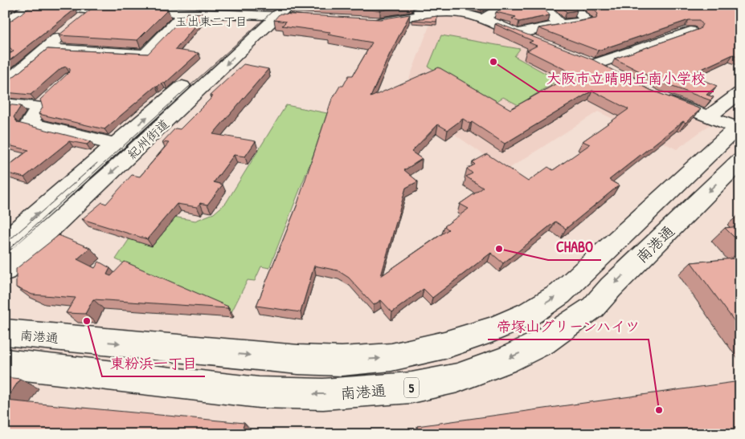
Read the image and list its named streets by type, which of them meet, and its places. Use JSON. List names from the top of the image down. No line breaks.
{"streets":{"street":["紀州街道","南港通","5"]},"districts":["玉出東二丁目"],"places":["大阪市立晴明丘南小学校","CHABO","東粉浜一丁目","帝塚山グリーンハイツ"]}
